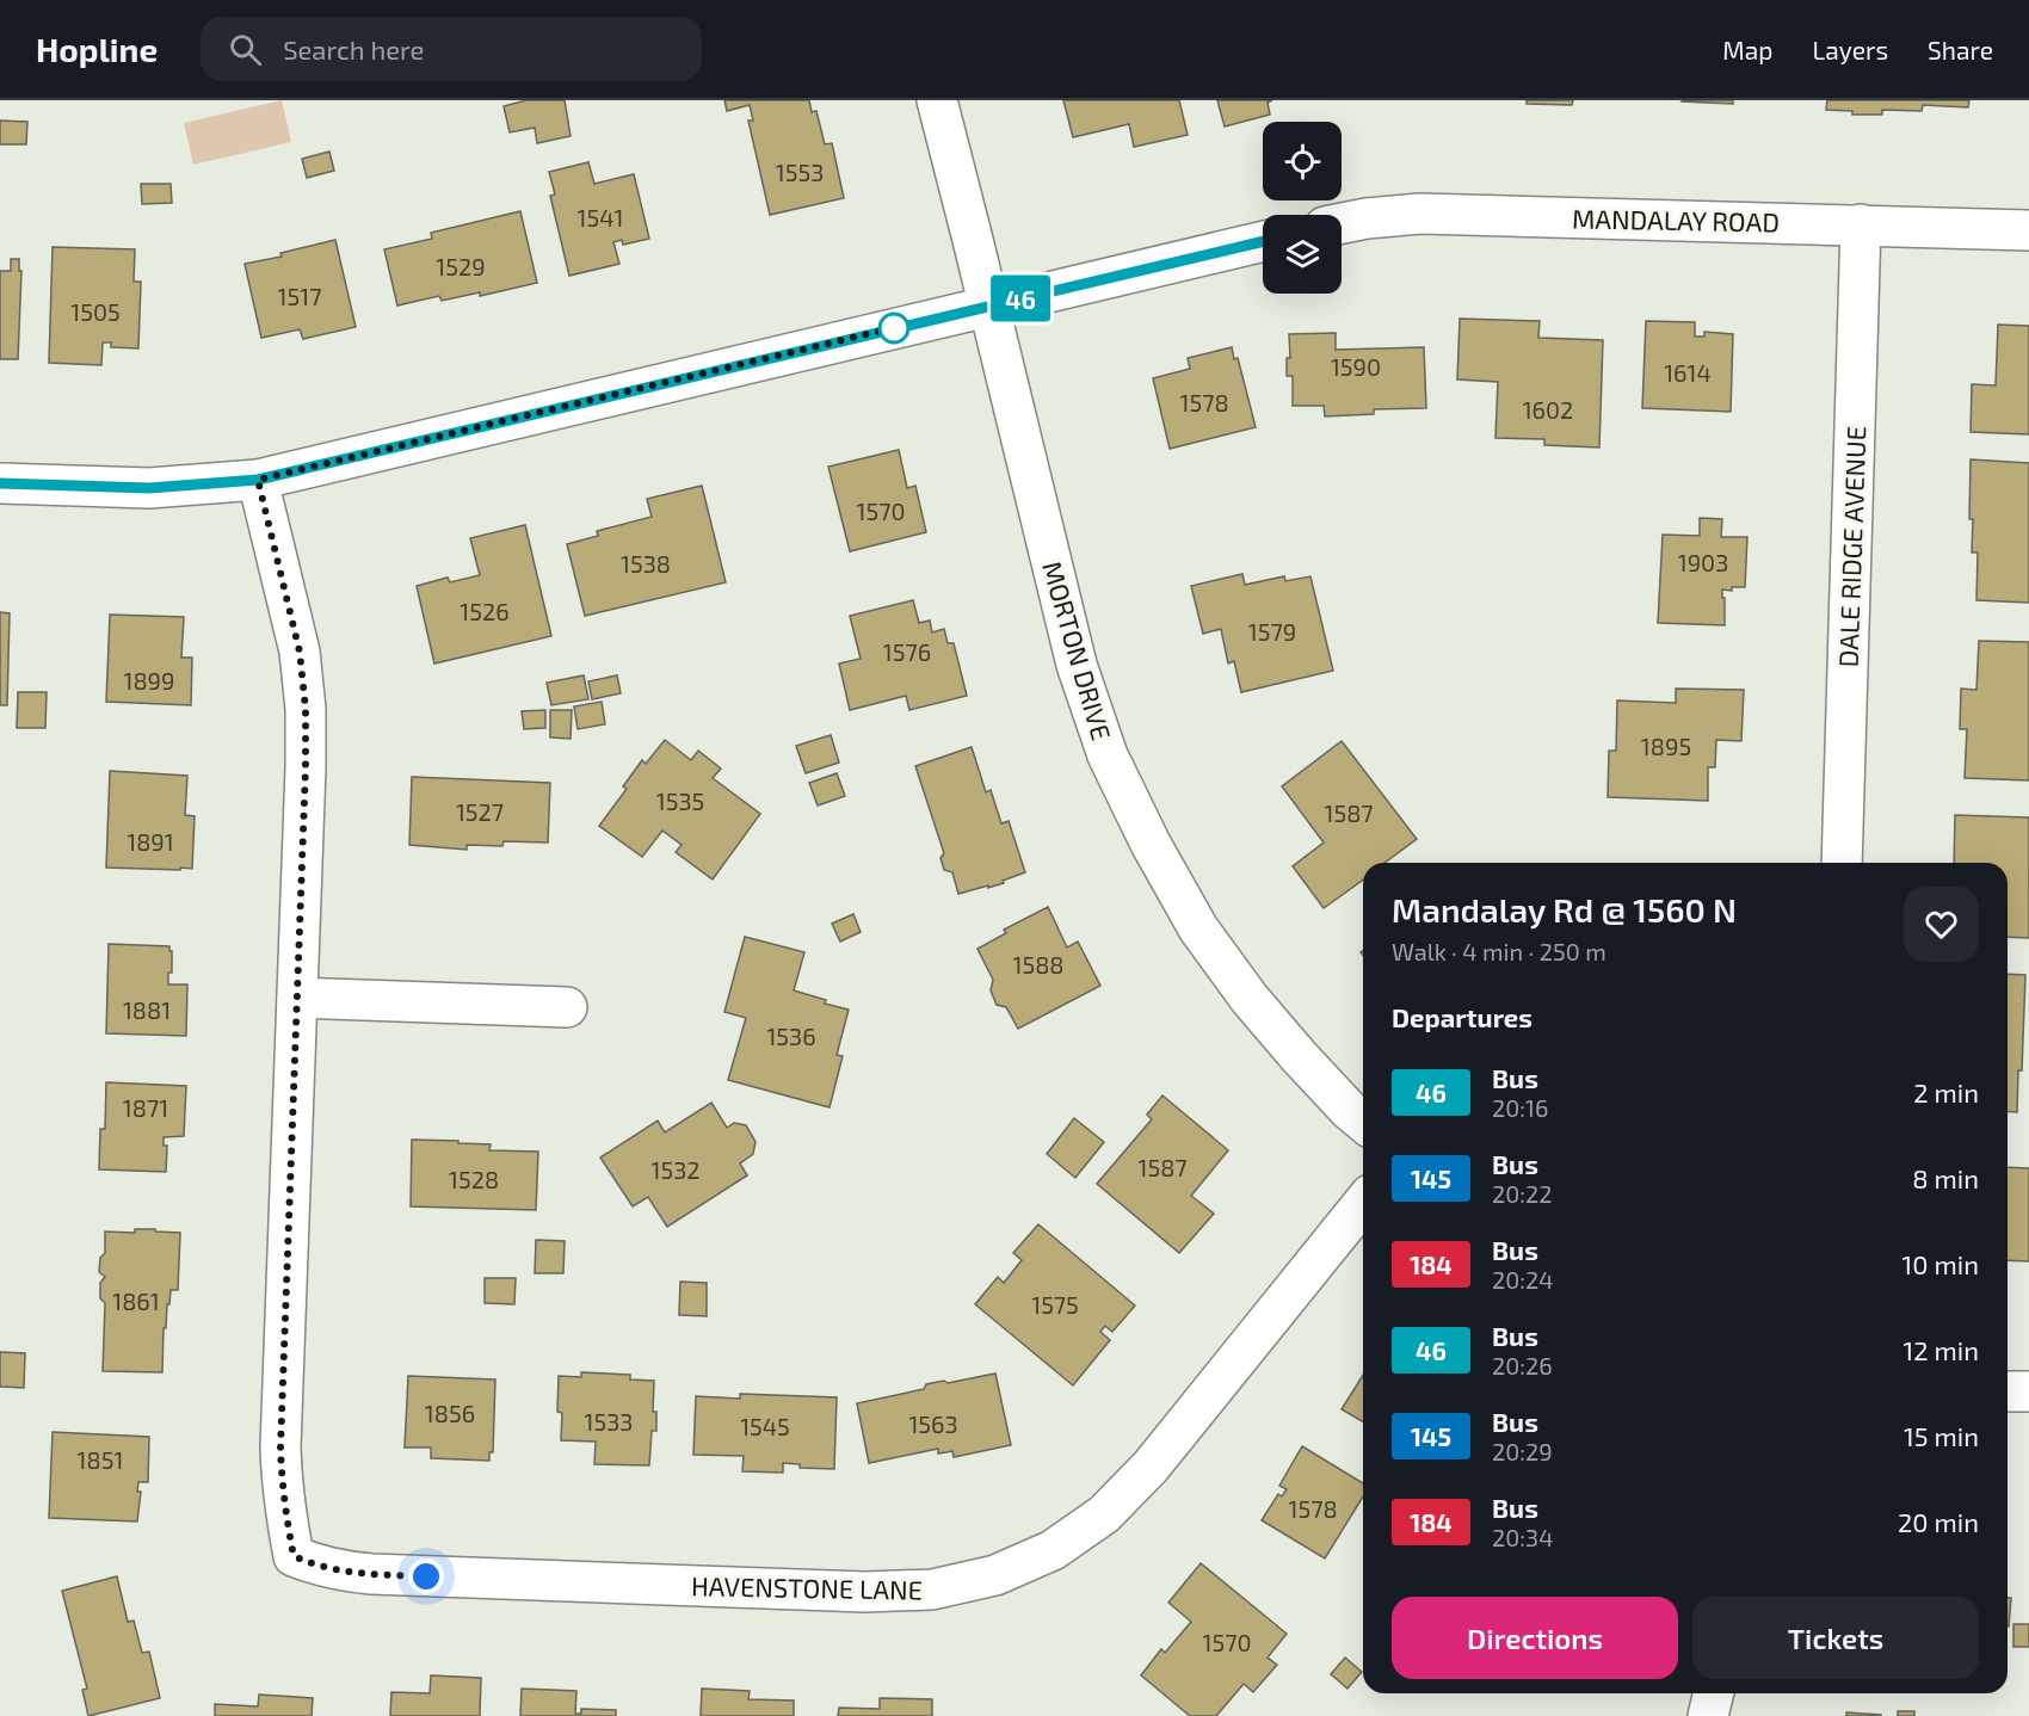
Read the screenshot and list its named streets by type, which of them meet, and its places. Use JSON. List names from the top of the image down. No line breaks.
{"streets":{"street":["MANDALAY ROAD","DALE RIDGE AVENUE","MORTON DRIVE","HAVENSTONE LANE"]},"crossings":[["MANDALAY ROAD","DALE RIDGE AVENUE"]],"lines":["bus line 46"],"house_numbers":["1553","1541","1529","1517","1505","1590","1614","1578","1602","1570","1903","1538","1526","1579","1576","1899","1895","1535","1527","1587","1891","1588","1881","1536","1871","1587","1532","1528","1861","1575","1856","1533","1563","1545","1851","1578","1570"],"page":{"header":"Hopline","search":"Search here","nav":["Map","Layers","Share"],"on_map":"46","heading":[["Mandalay Rd @ 1560 N","Walk · 4 min · 250 m"],"Departures"],"list":[{"mark":"46","name":"Bus","note":"20:16","value":"2 min"},{"mark":"145","name":"Bus","note":"20:22","value":"8 min"},{"mark":"184","name":"Bus","note":"20:24","value":"10 min"},{"mark":"46","name":"Bus","note":"20:26","value":"12 min"},{"mark":"145","name":"Bus","note":"20:29","value":"15 min"},{"mark":"184","name":"Bus","note":"20:34","value":"20 min"}],"buttons":["Directions","Tickets"]}}
